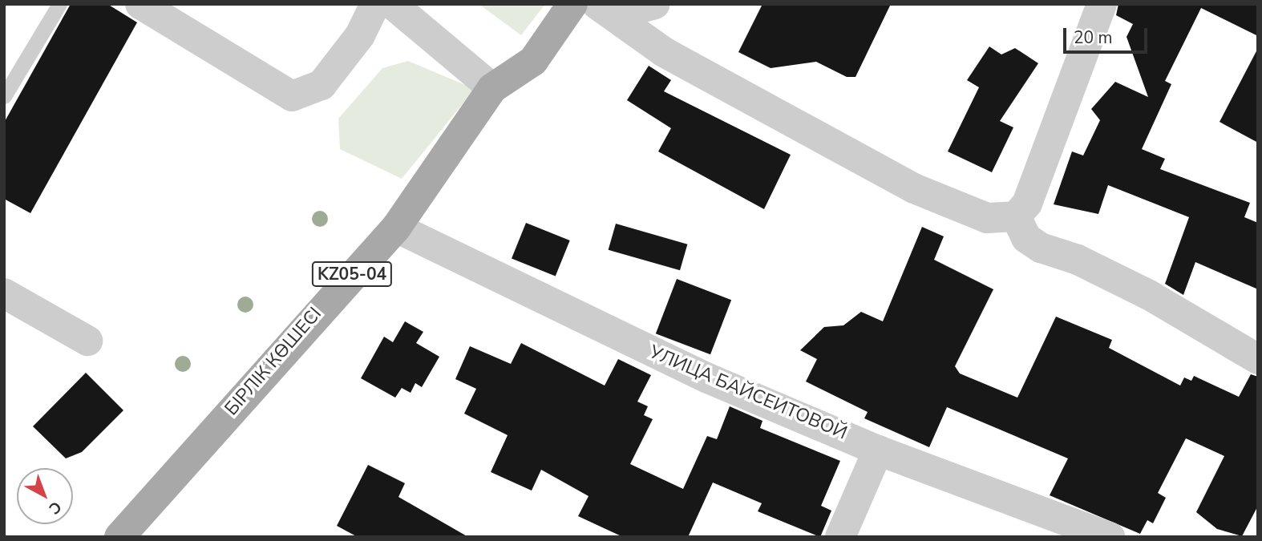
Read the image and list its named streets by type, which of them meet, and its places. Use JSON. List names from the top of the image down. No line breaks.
{"streets":{"main road":["KZ05-04","БІРЛІК КӨШЕСІ"],"street":["УЛИЦА БАЙСЕИТОВОЙ"]},"crossings":[["БІРЛІК КӨШЕСІ","УЛИЦА БАЙСЕИТОВОЙ"]],"scale_bar":"20 m","north":"bottom right"}
